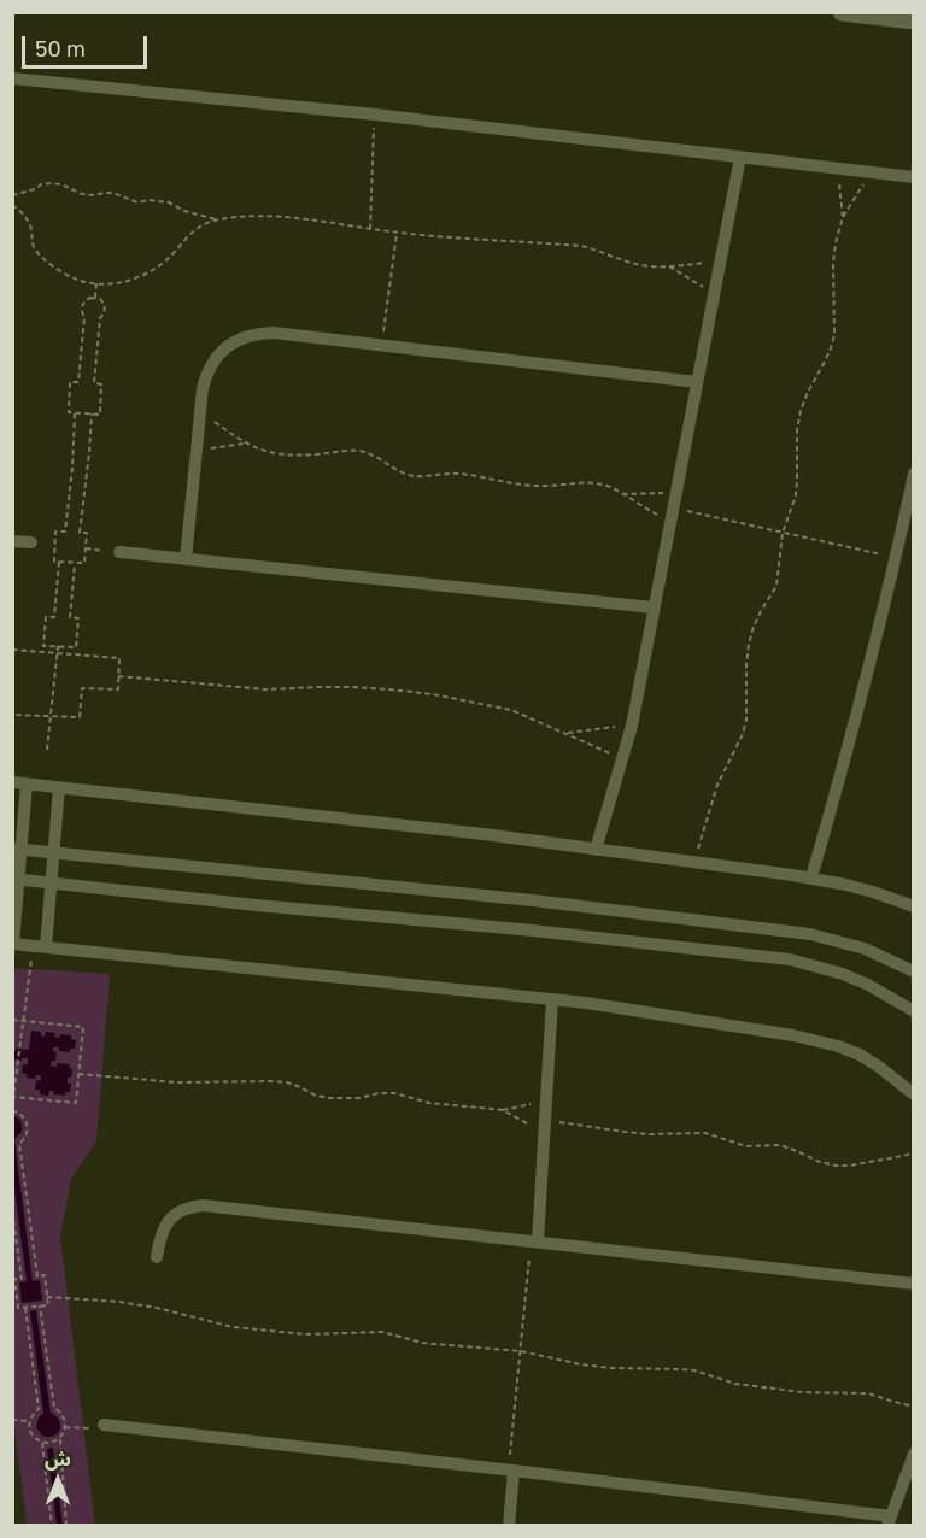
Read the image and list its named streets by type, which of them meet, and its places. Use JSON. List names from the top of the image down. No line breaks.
{"scale_bar":"50 m","north":"top"}
